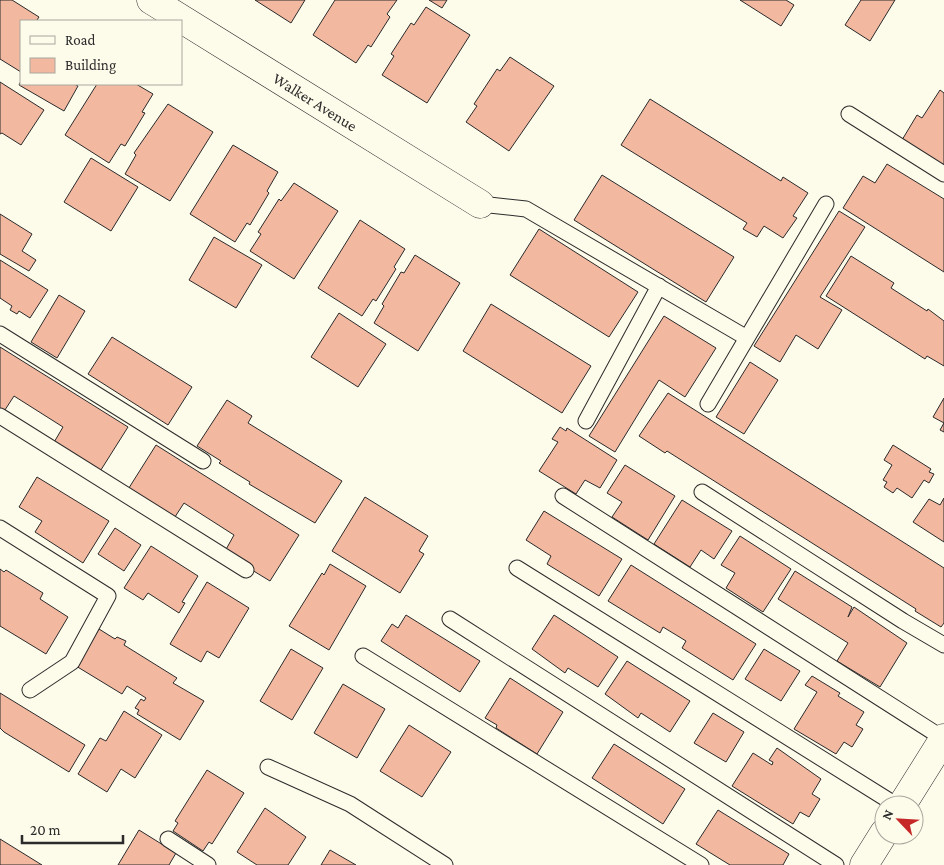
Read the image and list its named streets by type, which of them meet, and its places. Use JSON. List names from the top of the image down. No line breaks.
{"streets":{"street":["Walker Avenue"]},"legend":["Road","Building"],"scale_bar":"20 m","north":"top left"}
